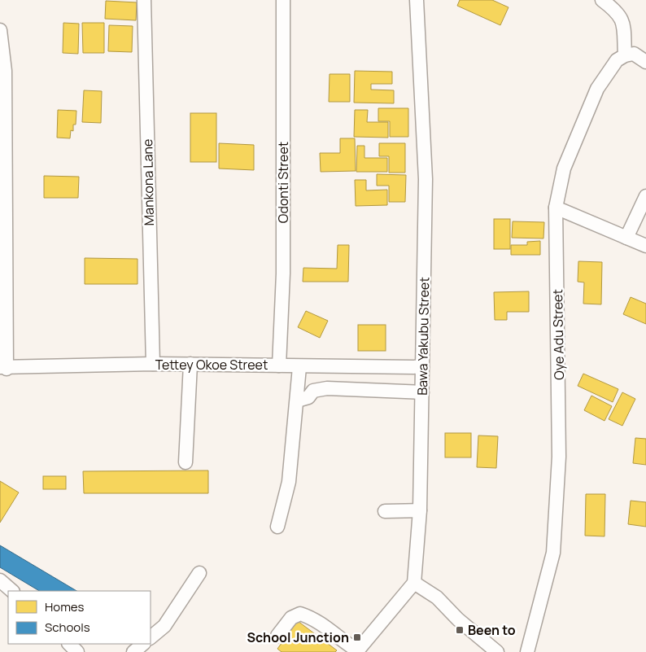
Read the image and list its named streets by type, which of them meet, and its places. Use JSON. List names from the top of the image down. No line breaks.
{"streets":{"street":["Mankona Lane","Odonti Street","Oye Adu Street","Bawa Yakubu Street","Tettey Okoe Street"]},"crossings":[["Mankona Lane","Tettey Okoe Street"],["Odonti Street","Tettey Okoe Street"],["Bawa Yakubu Street","Tettey Okoe Street"]],"places":{"transit":["Been to","School Junction"]},"legend":["Homes","Schools"]}
